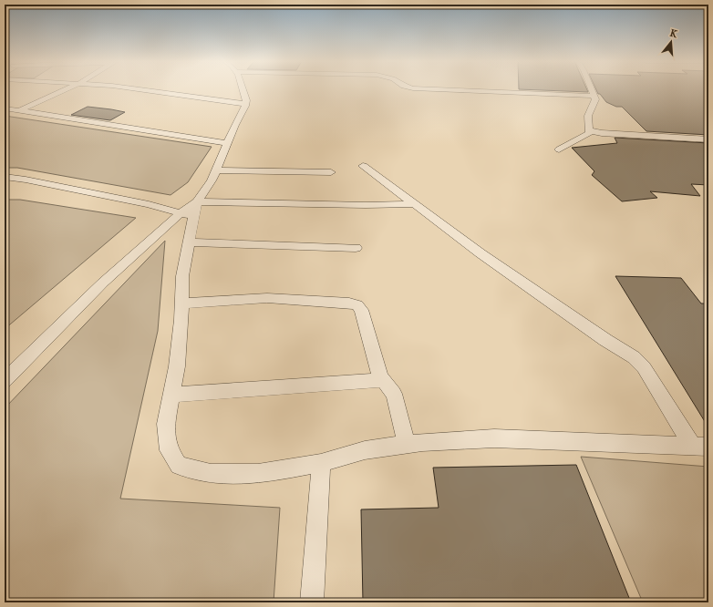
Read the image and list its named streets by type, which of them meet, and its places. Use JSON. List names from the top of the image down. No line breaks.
{"north":"top"}
